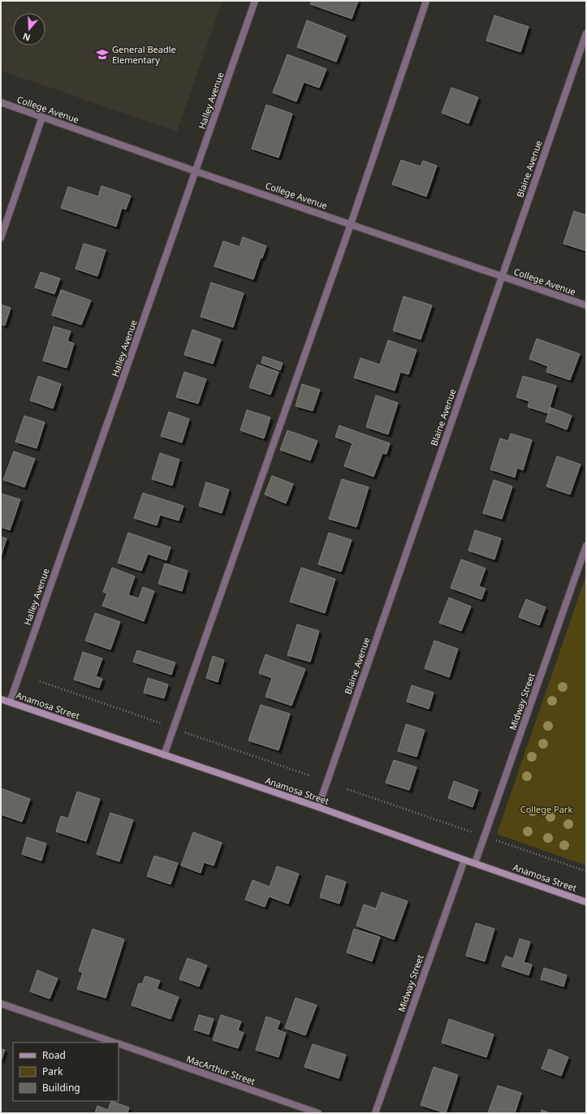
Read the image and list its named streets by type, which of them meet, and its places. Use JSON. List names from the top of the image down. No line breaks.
{"streets":{"main road":["Anamosa Street"],"street":["Halley Avenue","College Avenue","Blaine Avenue","Midway Street","MacArthur Street"]},"crossings":[["Halley Avenue","College Avenue"],["Halley Avenue","Anamosa Street"],["College Avenue","Blaine Avenue"],["Blaine Avenue","Anamosa Street"],["Midway Street","Anamosa Street"]],"parks":["College Park"],"places":{"school or university":["General Beadle Elementary"]},"legend":["Road","Park","Building"],"north":"bottom"}
